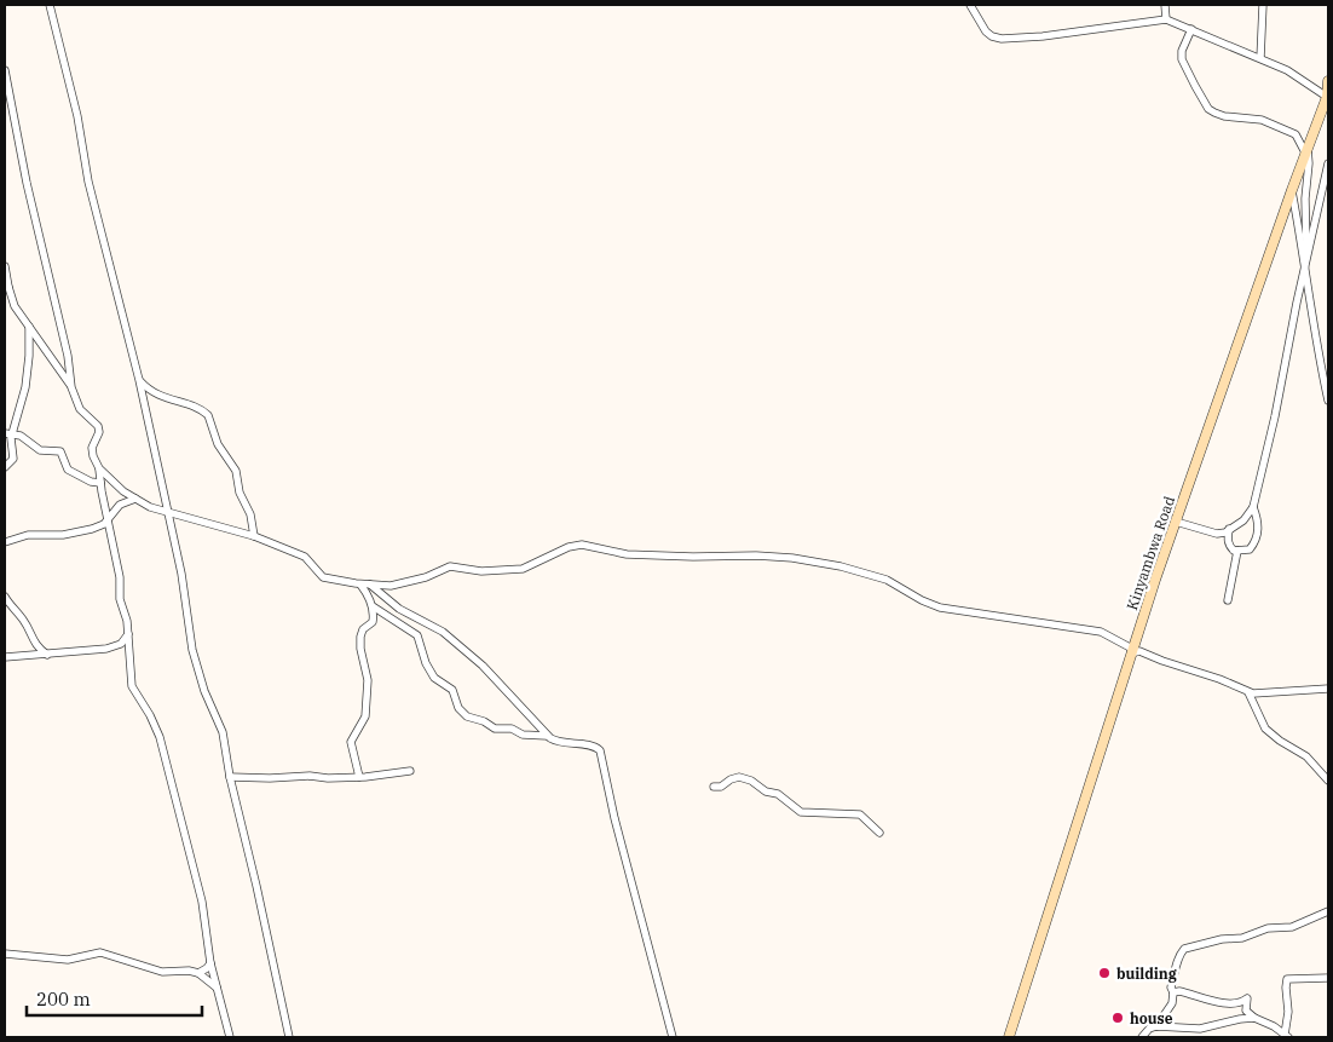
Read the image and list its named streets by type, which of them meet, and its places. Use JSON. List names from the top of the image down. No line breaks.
{"streets":{"street":["Kinyambwa Road"]},"places":["building","house"],"scale_bar":"200 m"}
